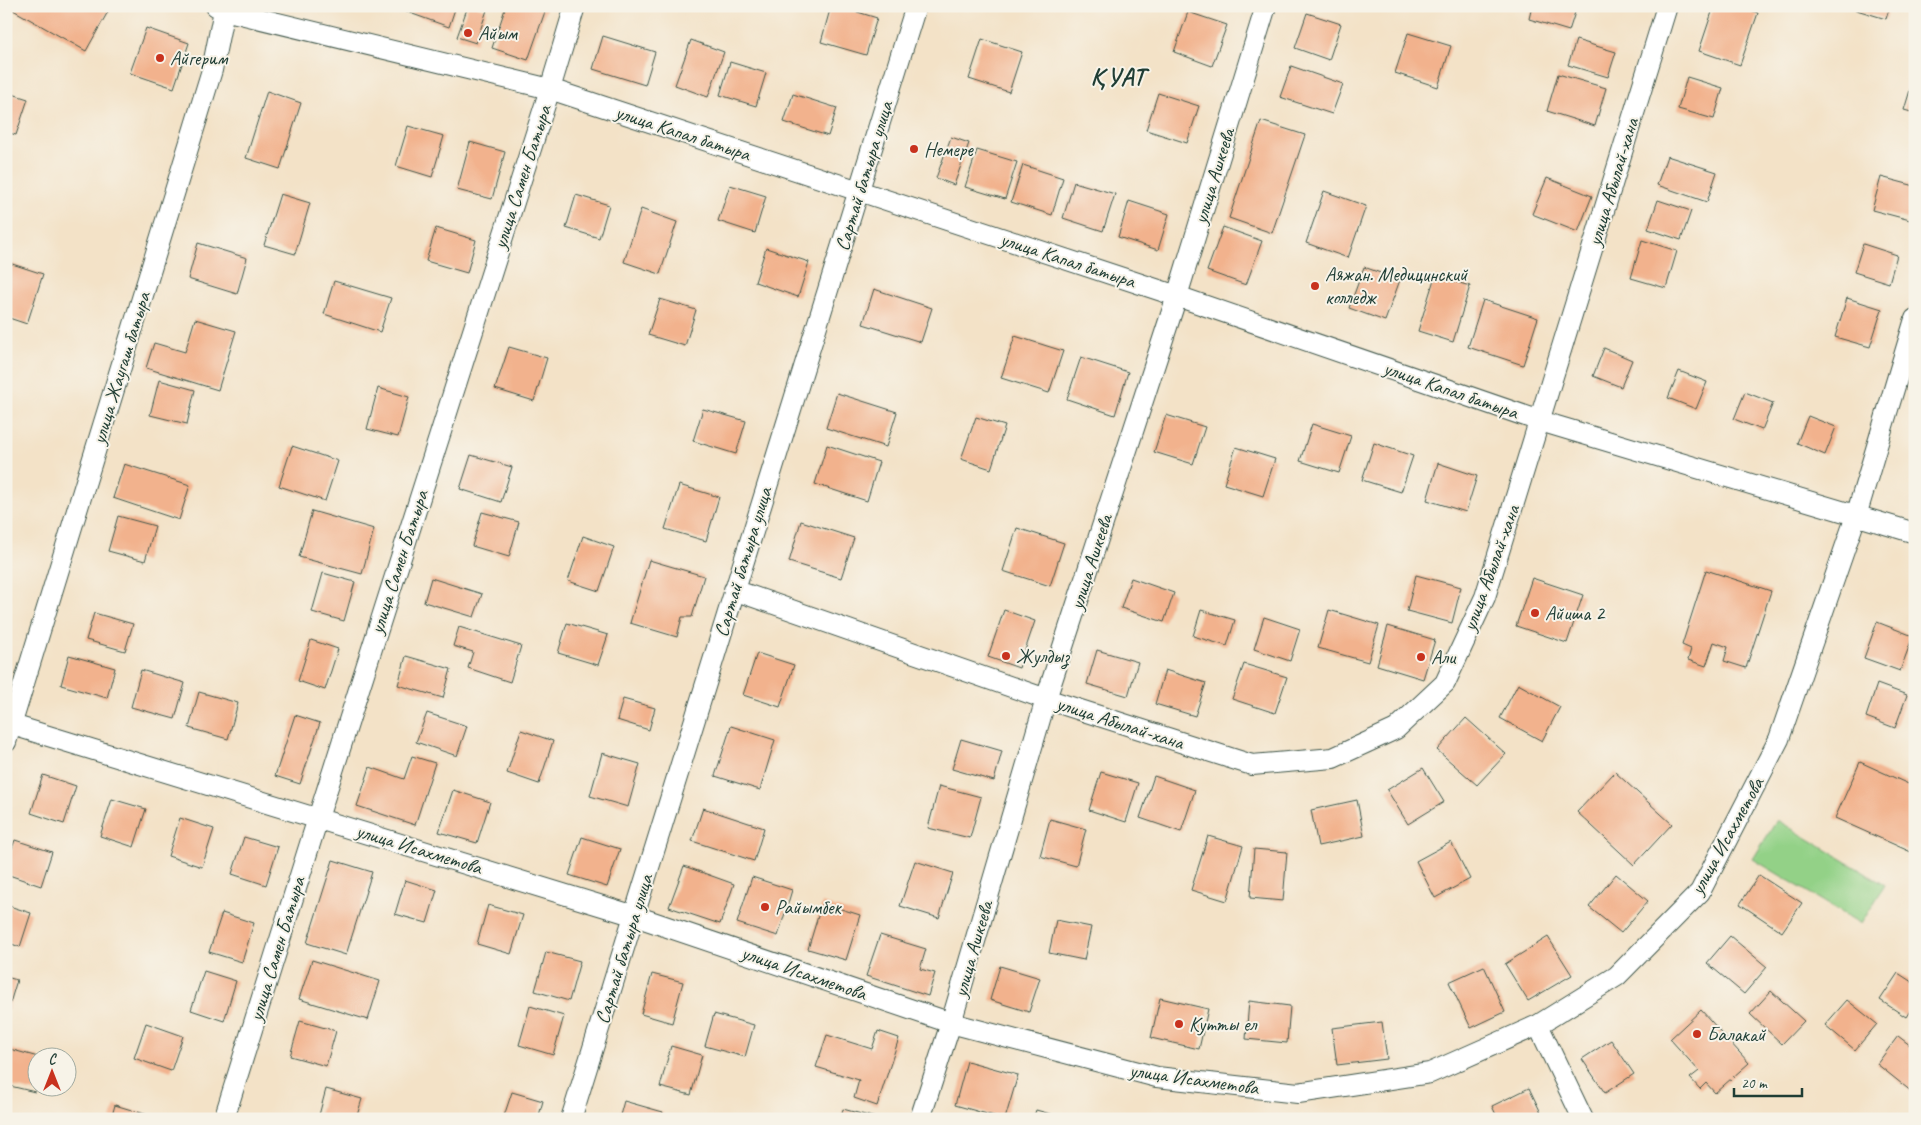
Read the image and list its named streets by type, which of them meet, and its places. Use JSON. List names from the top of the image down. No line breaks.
{"streets":{"street":["улица Капал батыра","Сартай батыра улица","улица Ашкеева","улица Самен Батыра","улица Абылай-хана","улица Жаугаш батыра","улица Исахметова"]},"crossings":[["улица Капал батыра","Сартай батыра улица"],["улица Капал батыра","улица Ашкеева"],["улица Капал батыра","улица Самен Батыра"],["улица Капал батыра","улица Абылай-хана"],["улица Капал батыра","улица Жаугаш батыра"],["улица Капал батыра","улица Исахметова"],["Сартай батыра улица","улица Абылай-хана"],["Сартай батыра улица","улица Исахметова"],["улица Ашкеева","улица Абылай-хана"],["улица Ашкеева","улица Исахметова"],["улица Самен Батыра","улица Исахметова"],["улица Жаугаш батыра","улица Исахметова"]],"districts":["ҚУАТ"],"places":["Айым","Айгерим","Немере","Аяжан. Медицинский колледж","Айиша 2","Жулдыз","Али","Райымбек","Кутты ел","Балакай"],"scale_bar":"20 m","north":"top"}
